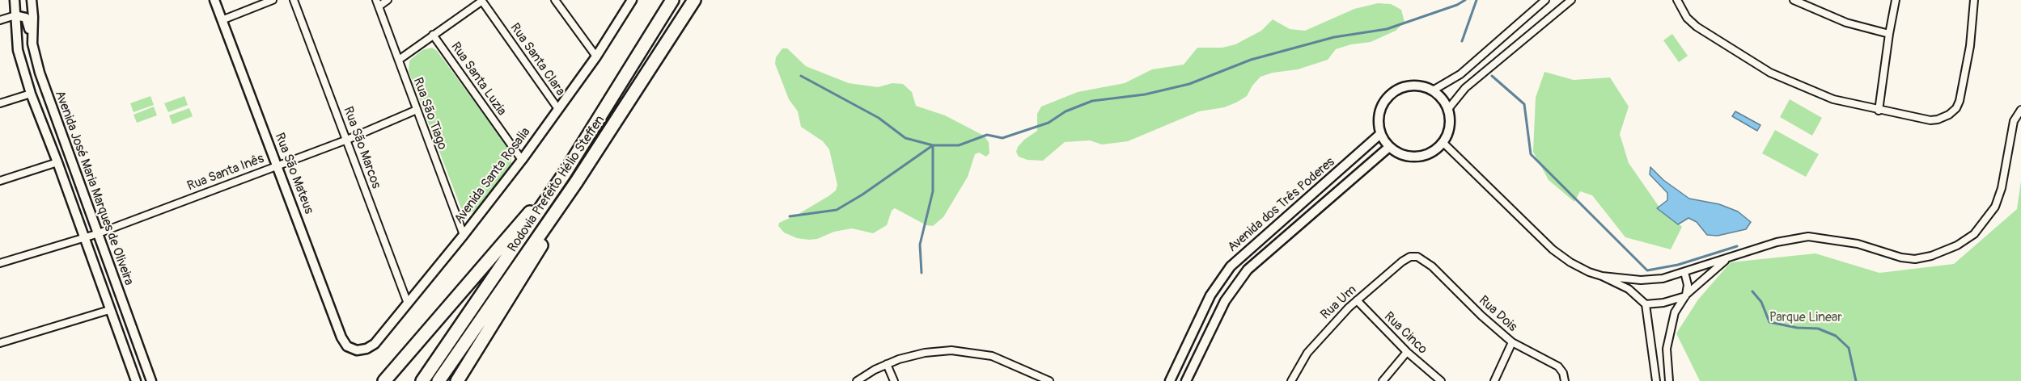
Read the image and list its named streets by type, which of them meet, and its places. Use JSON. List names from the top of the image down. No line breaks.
{"streets":{"highway":["Rodovia Prefeito Hélio Steffen"],"street":["Rua Santa Clara","Rua Santa Luzia","Rua São Tiago","Rua São Marcos","Rua Santa Inês","Rua São Mateus","Avenida Santa Rosalia","Avenida José Maria Marques de Oliveira","Avenida dos Três Poderes","Rua Um","Rua Dois","Rua Cinco"]},"crossings":[["Rua Santa Clara","Avenida Santa Rosalia"],["Rua Santa Luzia","Avenida Santa Rosalia"],["Rua São Tiago","Rua Santa Inês"],["Rua São Tiago","Avenida Santa Rosalia"],["Rua São Marcos","Rua Santa Inês"],["Rua São Marcos","Avenida Santa Rosalia"],["Rua Santa Inês","Rua São Mateus"],["Rua Santa Inês","Avenida José Maria Marques de Oliveira"],["Rua São Mateus","Avenida Santa Rosalia"],["Rua Um","Rua Dois"],["Rua Um","Rua Cinco"]],"parks":["Parque Linear"]}
